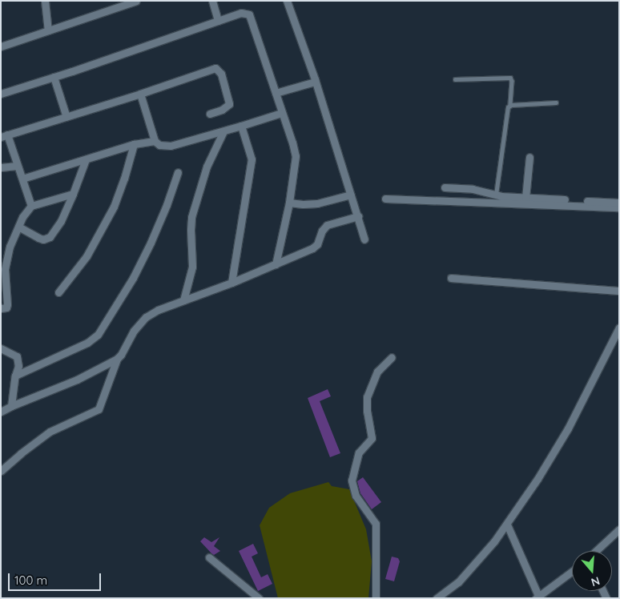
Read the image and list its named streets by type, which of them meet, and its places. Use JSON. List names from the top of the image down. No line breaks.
{"scale_bar":"100 m","north":"bottom"}
